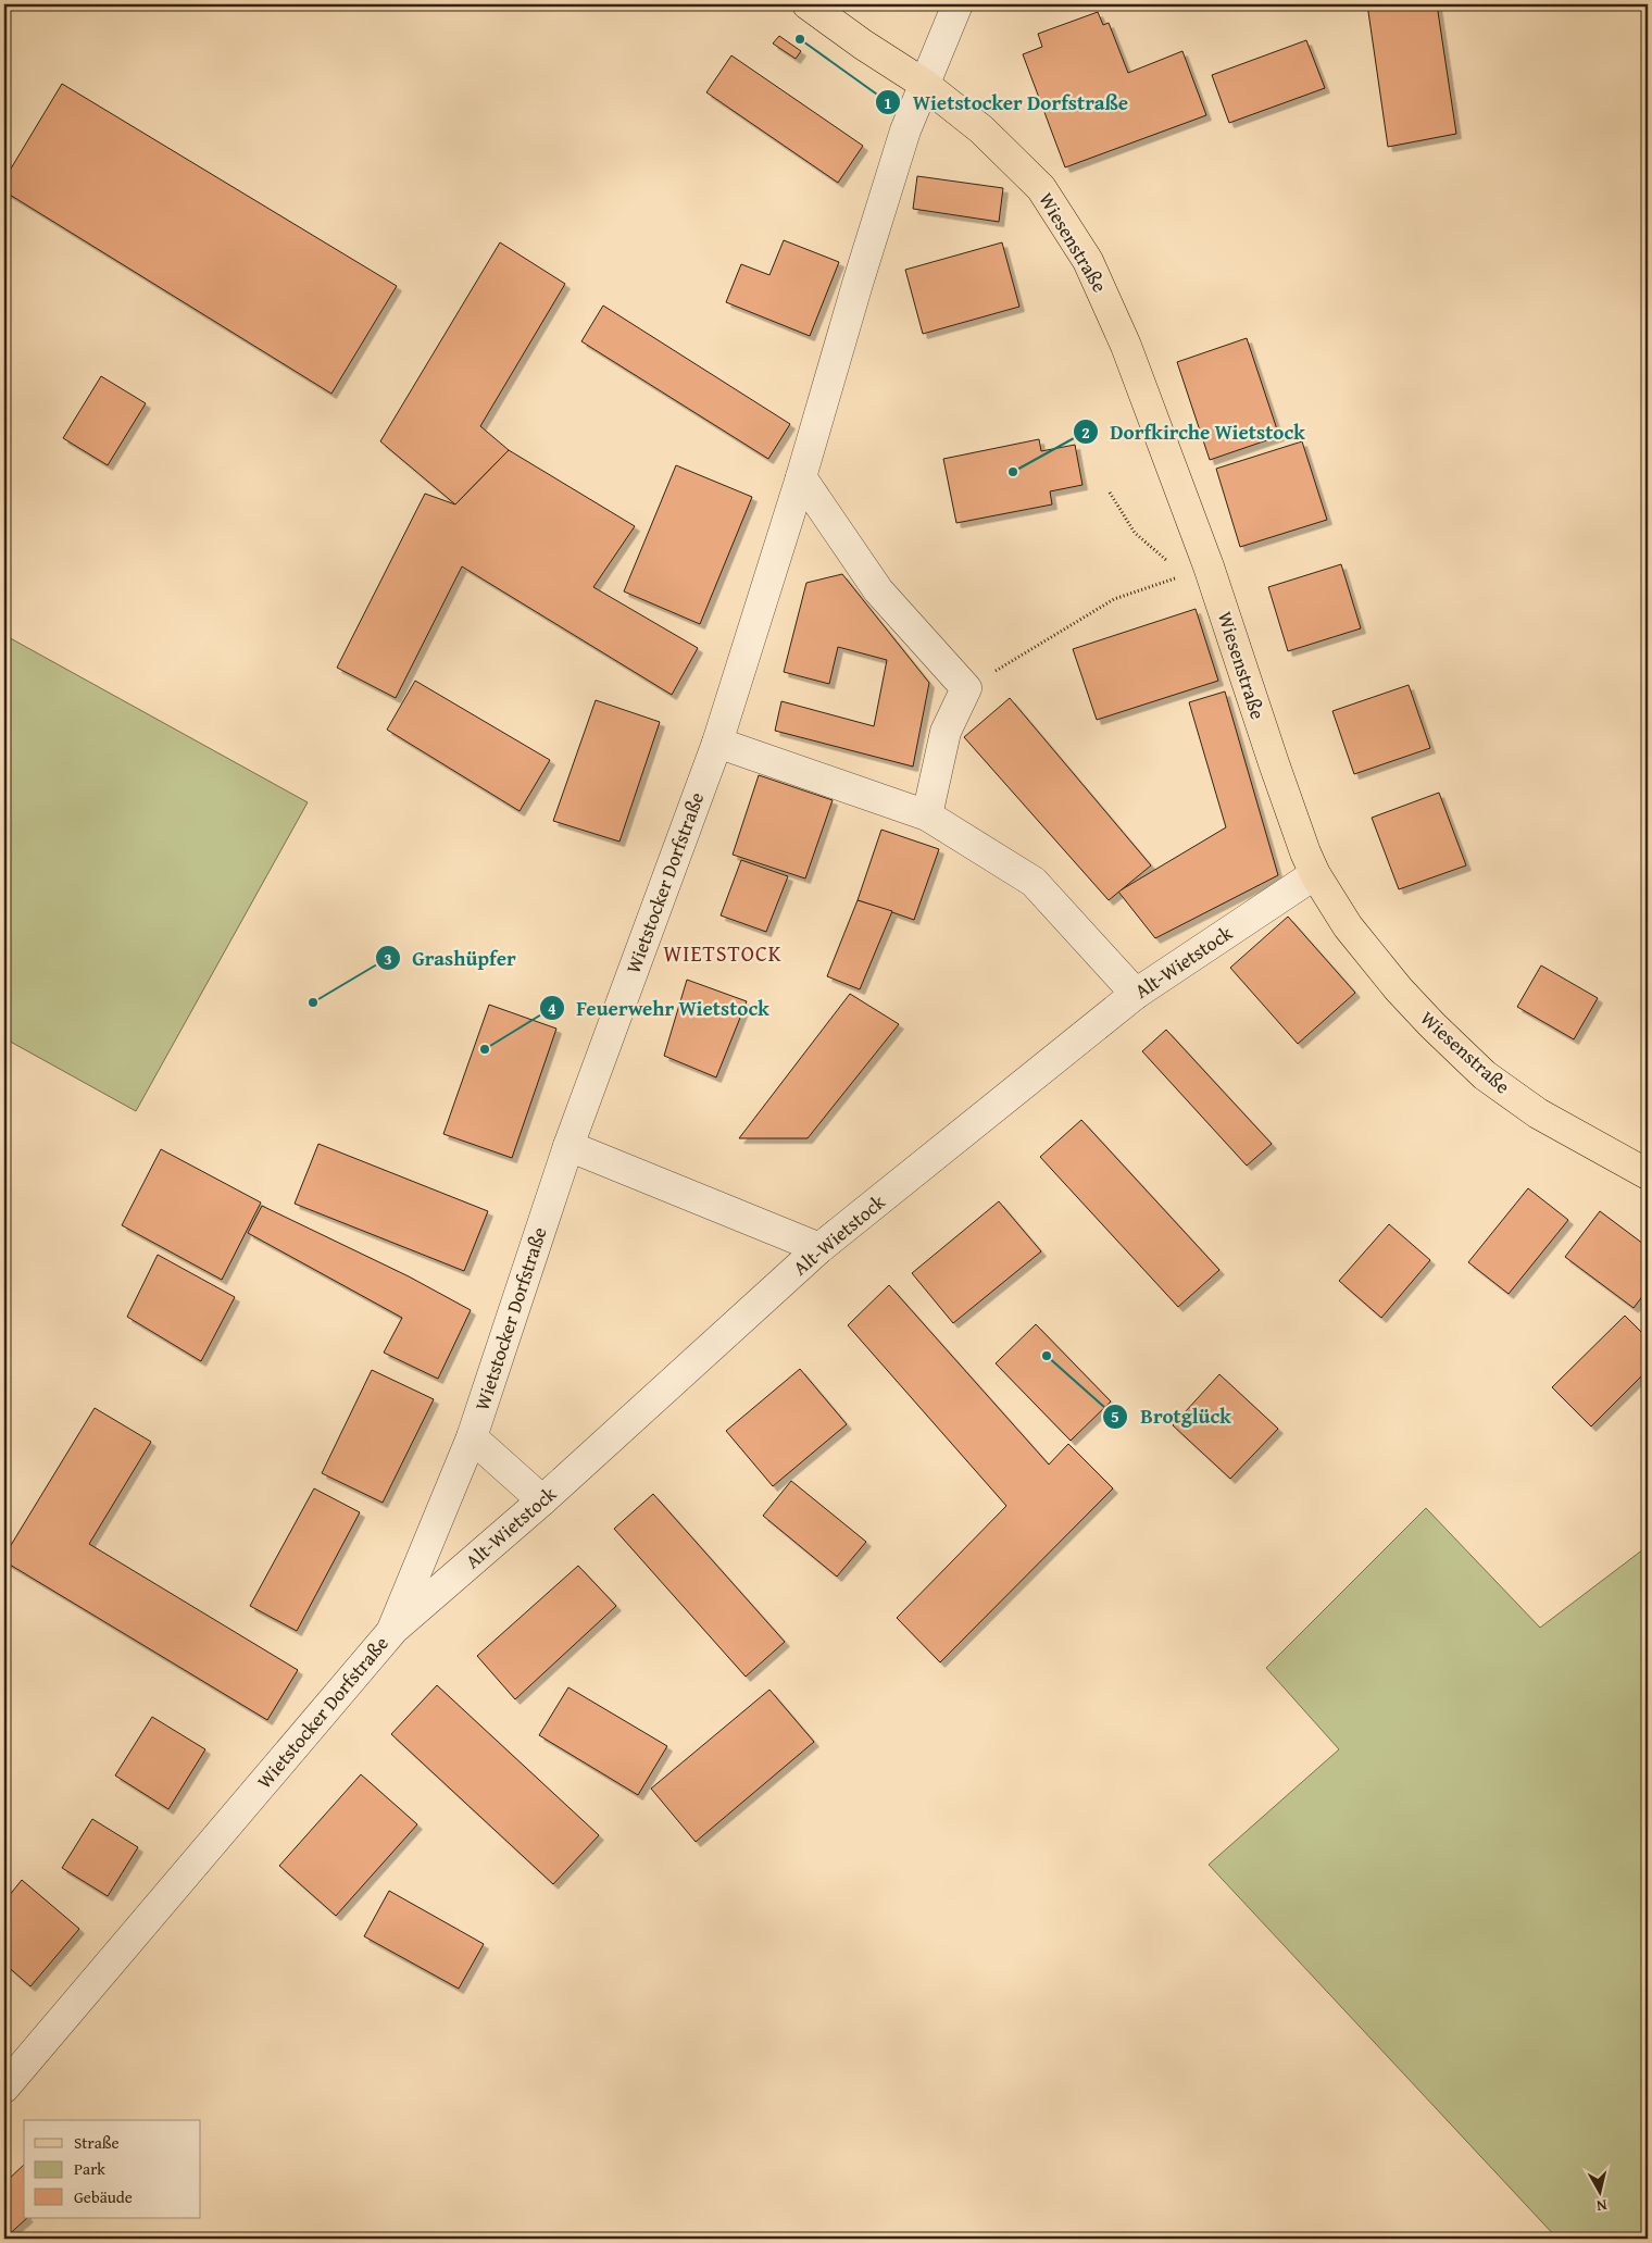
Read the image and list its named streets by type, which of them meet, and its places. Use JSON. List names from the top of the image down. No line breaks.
{"streets":{"main road":["Wiesenstraße"],"street":["Wietstocker Dorfstraße","Alt-Wietstock"]},"crossings":[["Wiesenstraße","Wietstocker Dorfstraße"],["Wiesenstraße","Alt-Wietstock"],["Wietstocker Dorfstraße","Alt-Wietstock"]],"districts":["WIETSTOCK"],"places":["Wietstocker Dorfstraße","Dorfkirche Wietstock","Grashüpfer","Feuerwehr Wietstock","Brotglück"],"legend":["Straße","Park","Gebäude"],"north":"bottom"}
